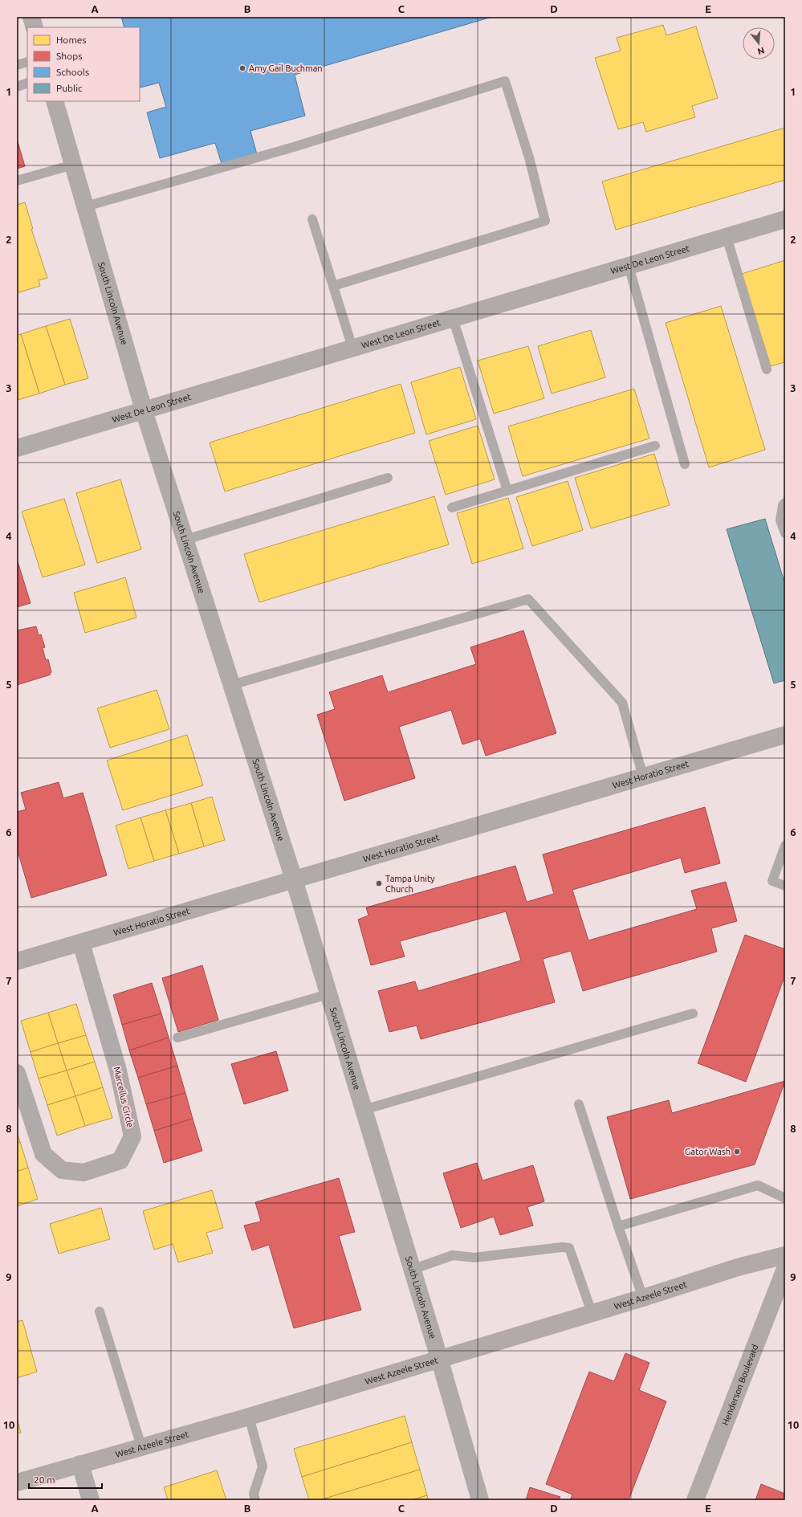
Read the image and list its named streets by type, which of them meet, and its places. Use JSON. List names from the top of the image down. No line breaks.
{"streets":{"main road":["West Azeele Street","Henderson Boulevard"],"street":["West De Leon Street","South Lincoln Avenue","West Horatio Street","Marcellus Circle"]},"crossings":[["West De Leon Street","South Lincoln Avenue"],["South Lincoln Avenue","West Horatio Street"],["South Lincoln Avenue","West Azeele Street"],["West Horatio Street","Marcellus Circle"]],"places":["Amy Gail Buchman","Tampa Unity Church","Gator Wash"],"legend":["Homes","Shops","Schools","Public"],"scale_bar":"20 m","north":"bottom","grid":{"columns":["A","B","C","D","E"],"rows":["1","2","3","4","5","6","7","8","9","10"]}}
